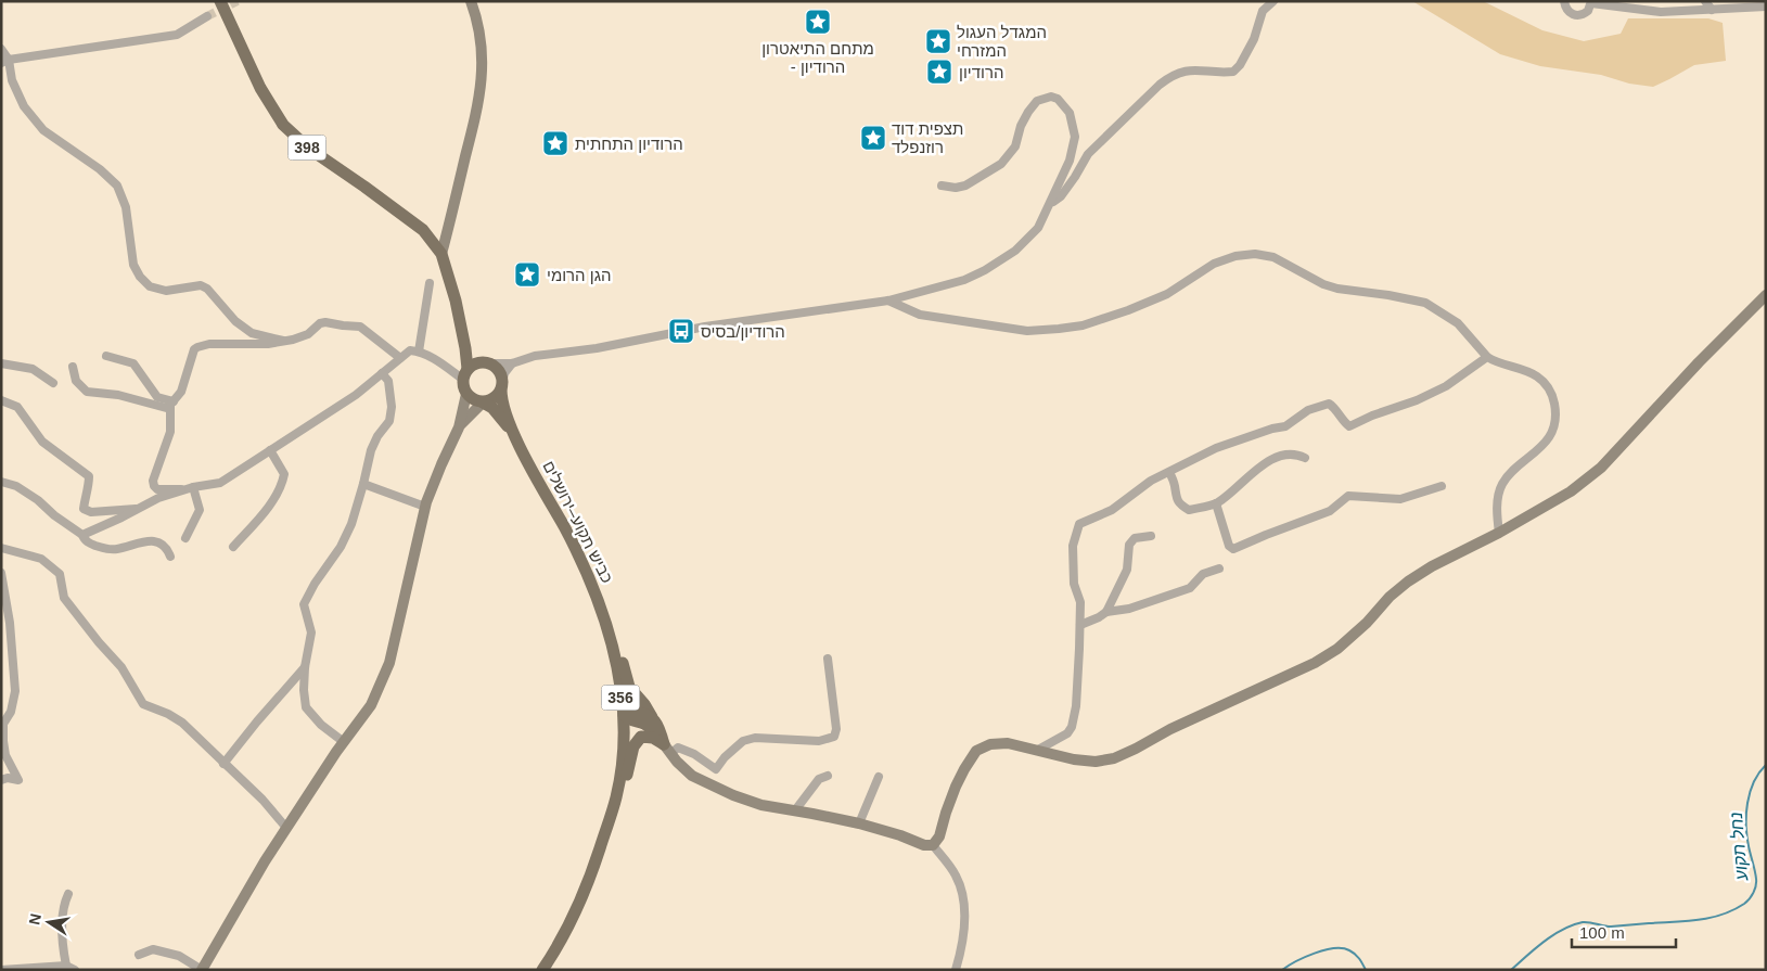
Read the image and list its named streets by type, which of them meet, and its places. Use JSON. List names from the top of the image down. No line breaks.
{"streets":{"main road":["398","כביש תקוע–ירושלים","356"]},"crossings":[["398","כביש תקוע–ירושלים"]],"water":["נחל תקוע"],"places":{"place":["מתחם התיאטרון - הרודיון","המגדל העגול המזרחי","הרודיון","תצפית דוד רוזנפלד","הרודיון התחתית","הגן הרומי"],"bus stop":["הרודיון/בסיס"]},"scale_bar":"100 m","north":"left"}
